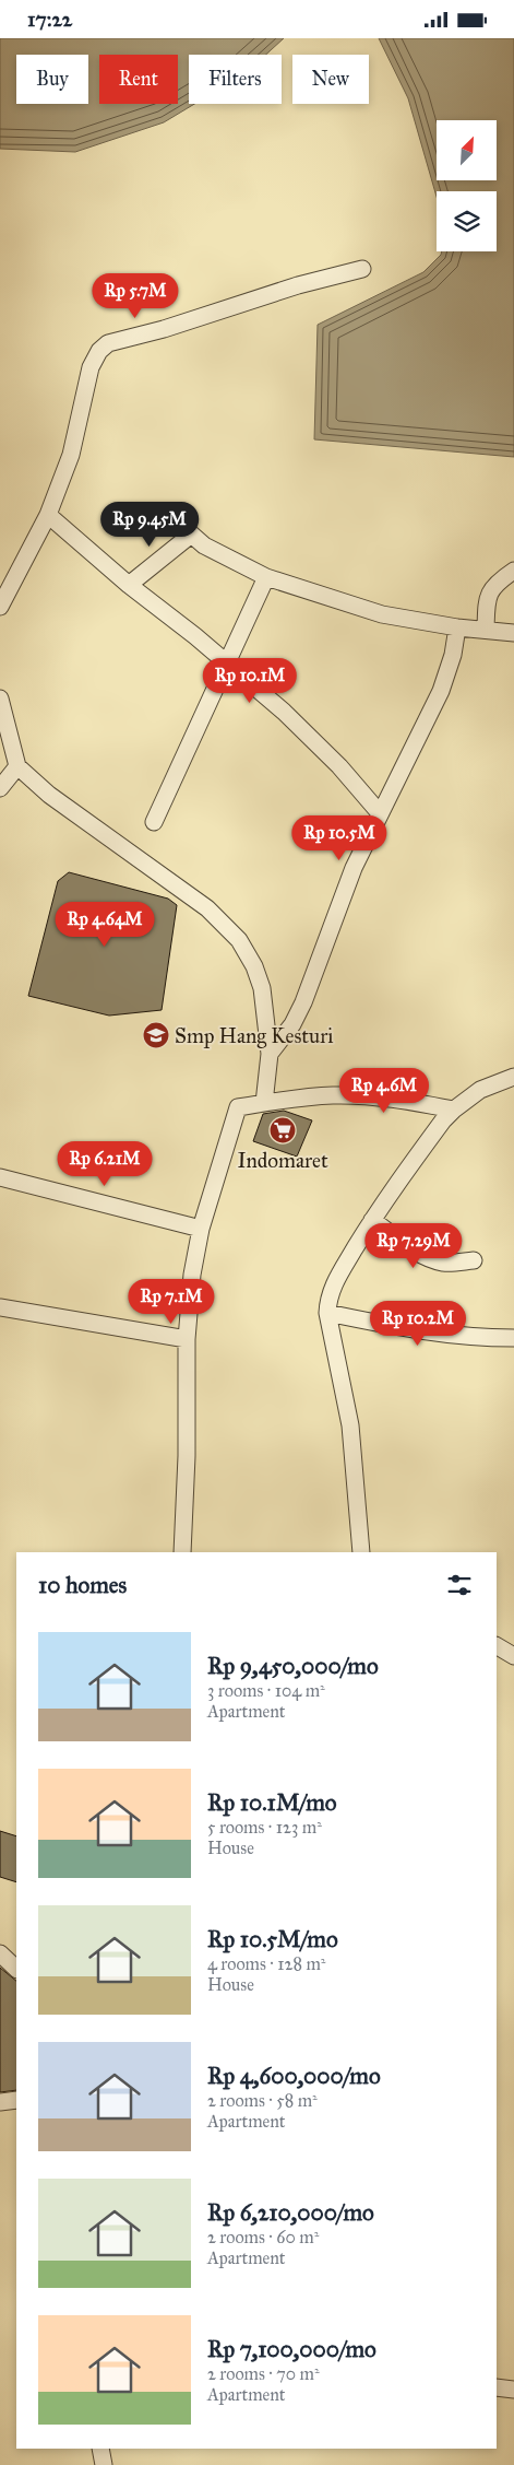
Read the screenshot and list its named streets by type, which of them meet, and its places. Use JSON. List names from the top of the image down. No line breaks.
{"places":{"school or university":["Smp Hang Kesturi"],"supermarket":["Indomaret"]},"north":"top right","page":{"status":"17:22","chip":["Buy","Rent","Filters","New"],"price":["Rp 5.7M","Rp 9.45M","Rp 10.1M","Rp 10.5M","Rp 4.64M","Rp 4.6M","Rp 6.21M","Rp 7.29M","Rp 7.1M","Rp 10.2M"],"heading":"10 homes","list":[{"name":"Rp 9,450,000/mo","note":"3 rooms · 104 m² · Apartment"},{"name":"Rp 10.1M/mo","note":"5 rooms · 123 m² · House"},{"name":"Rp 10.5M/mo","note":"4 rooms · 128 m² · House"},{"name":"Rp 4,600,000/mo","note":"2 rooms · 58 m² · Apartment"},{"name":"Rp 6,210,000/mo","note":"2 rooms · 60 m² · Apartment"},{"name":"Rp 7,100,000/mo","note":"2 rooms · 70 m² · Apartment"}]}}
